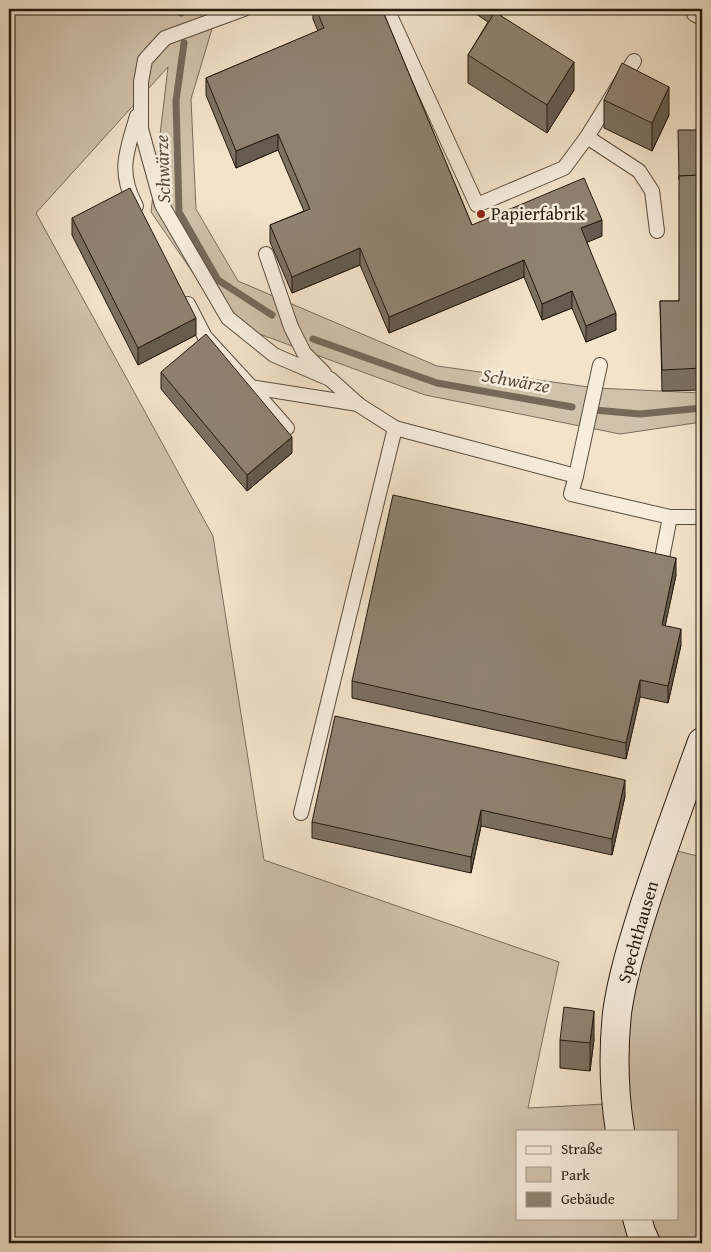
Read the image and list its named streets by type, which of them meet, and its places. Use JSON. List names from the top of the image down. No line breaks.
{"streets":{"main road":["Spechthausen"]},"water":["Schwärze"],"places":["Papierfabrik"],"legend":["Straße","Park","Gebäude"]}
